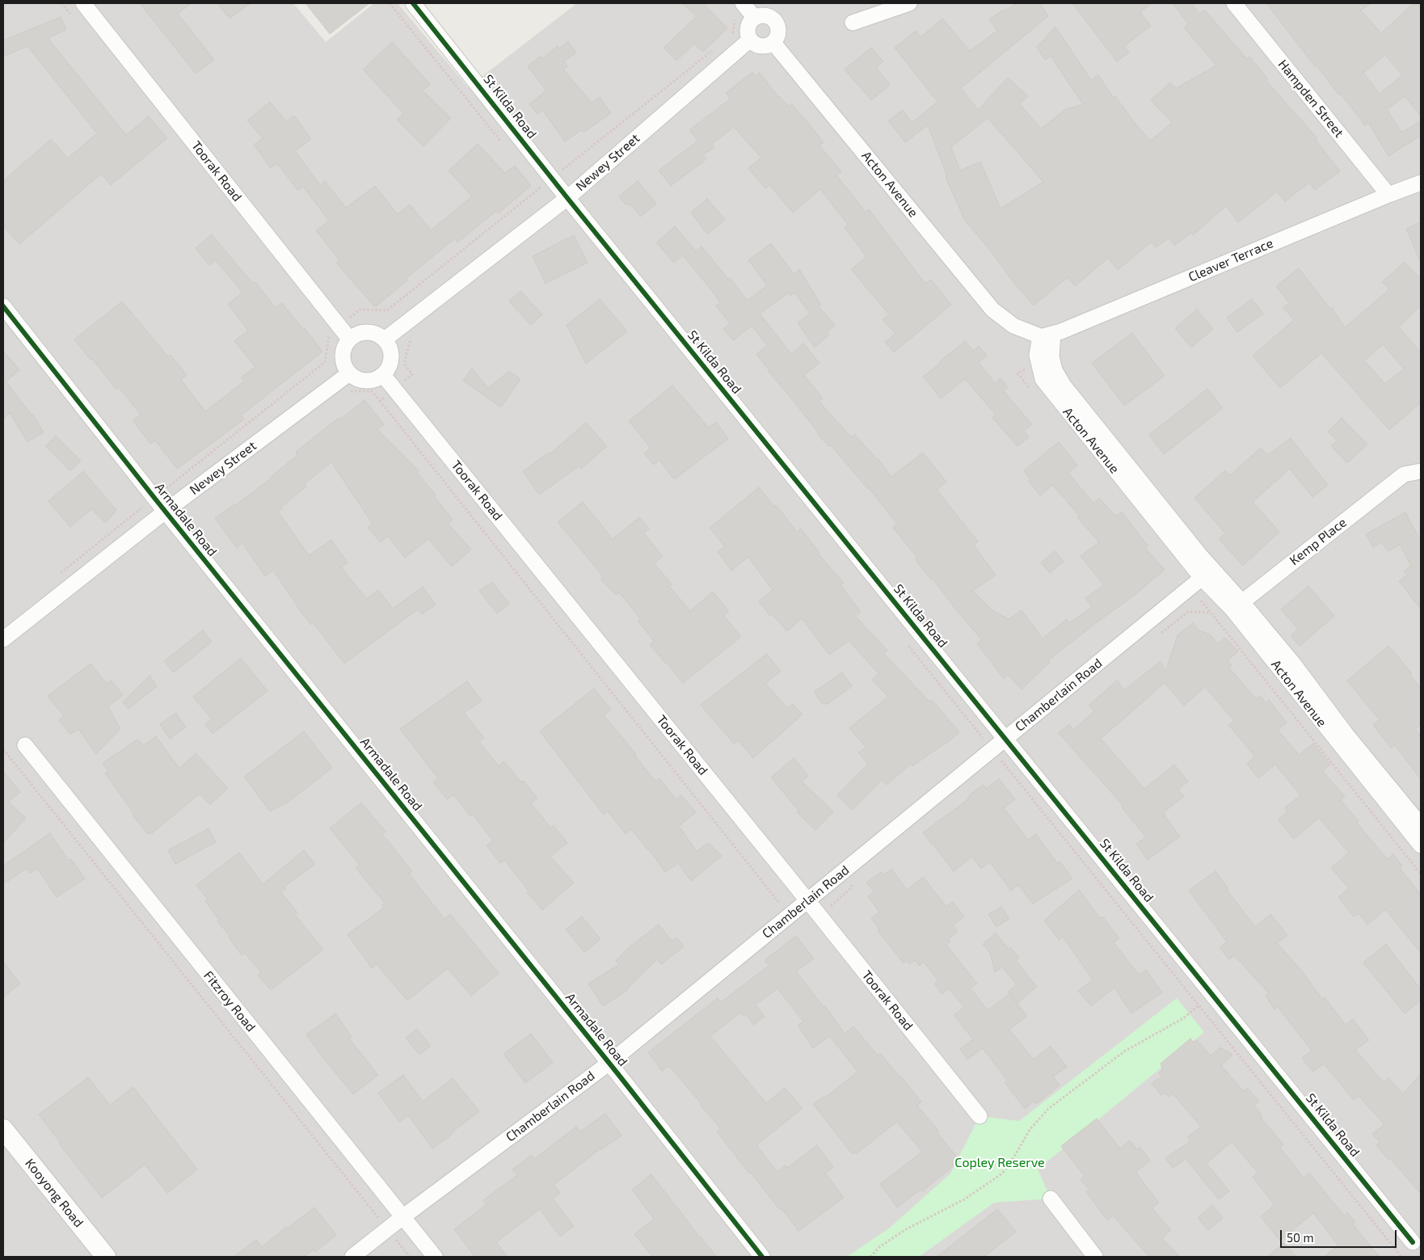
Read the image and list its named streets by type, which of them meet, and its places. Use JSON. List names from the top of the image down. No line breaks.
{"streets":{"street":["Hampden Street","St Kilda Road","Newey Street","Toorak Road","Acton Avenue","Cleaver Terrace","Armadale Road","Kemp Place","Chamberlain Road","Fitzroy Road","Kooyong Road"]},"crossings":[["Hampden Street","Cleaver Terrace"],["St Kilda Road","Newey Street"],["St Kilda Road","Chamberlain Road"],["Newey Street","Toorak Road"],["Newey Street","Acton Avenue"],["Newey Street","Armadale Road"],["Toorak Road","Chamberlain Road"],["Acton Avenue","Cleaver Terrace"],["Acton Avenue","Kemp Place"],["Acton Avenue","Chamberlain Road"],["Armadale Road","Chamberlain Road"],["Chamberlain Road","Fitzroy Road"]],"parks":["Copley Reserve"],"scale_bar":"50 m"}
